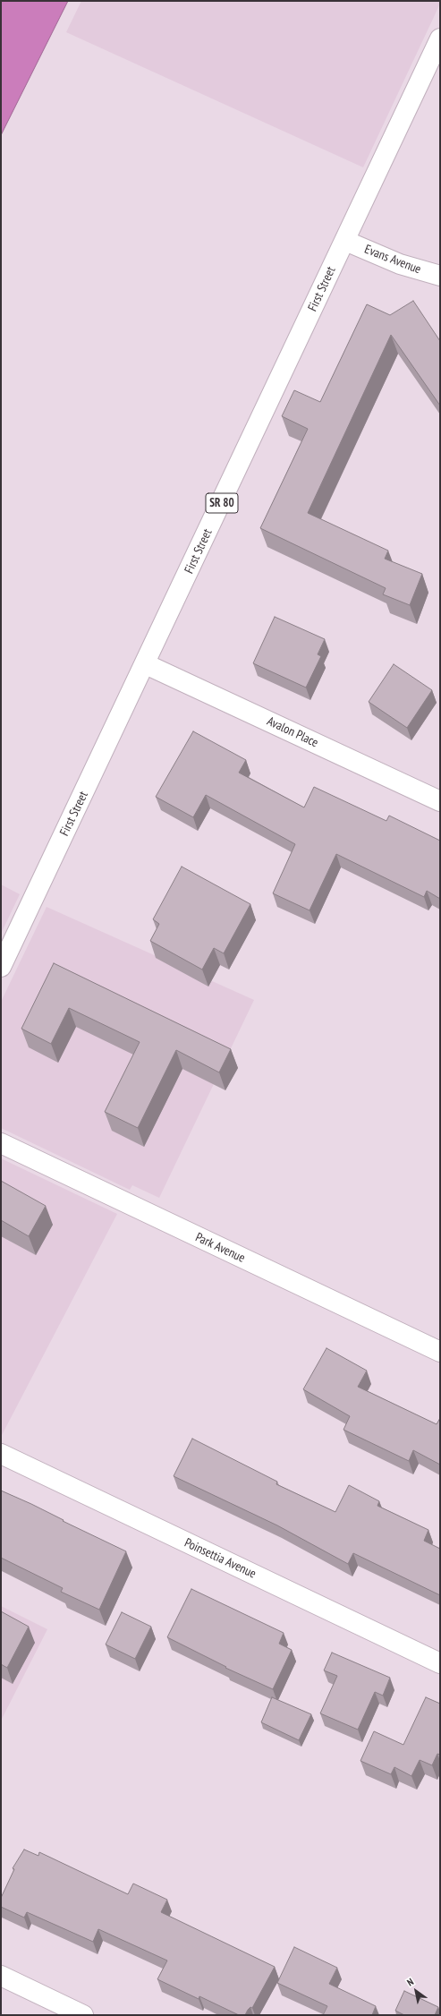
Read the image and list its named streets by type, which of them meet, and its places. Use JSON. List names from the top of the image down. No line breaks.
{"streets":{"main road":["Evans Avenue","First Street","SR 80","Avalon Place","Park Avenue","Poinsettia Avenue"]},"crossings":[["Evans Avenue","First Street"],["First Street","Avalon Place"]],"north":"top left"}
